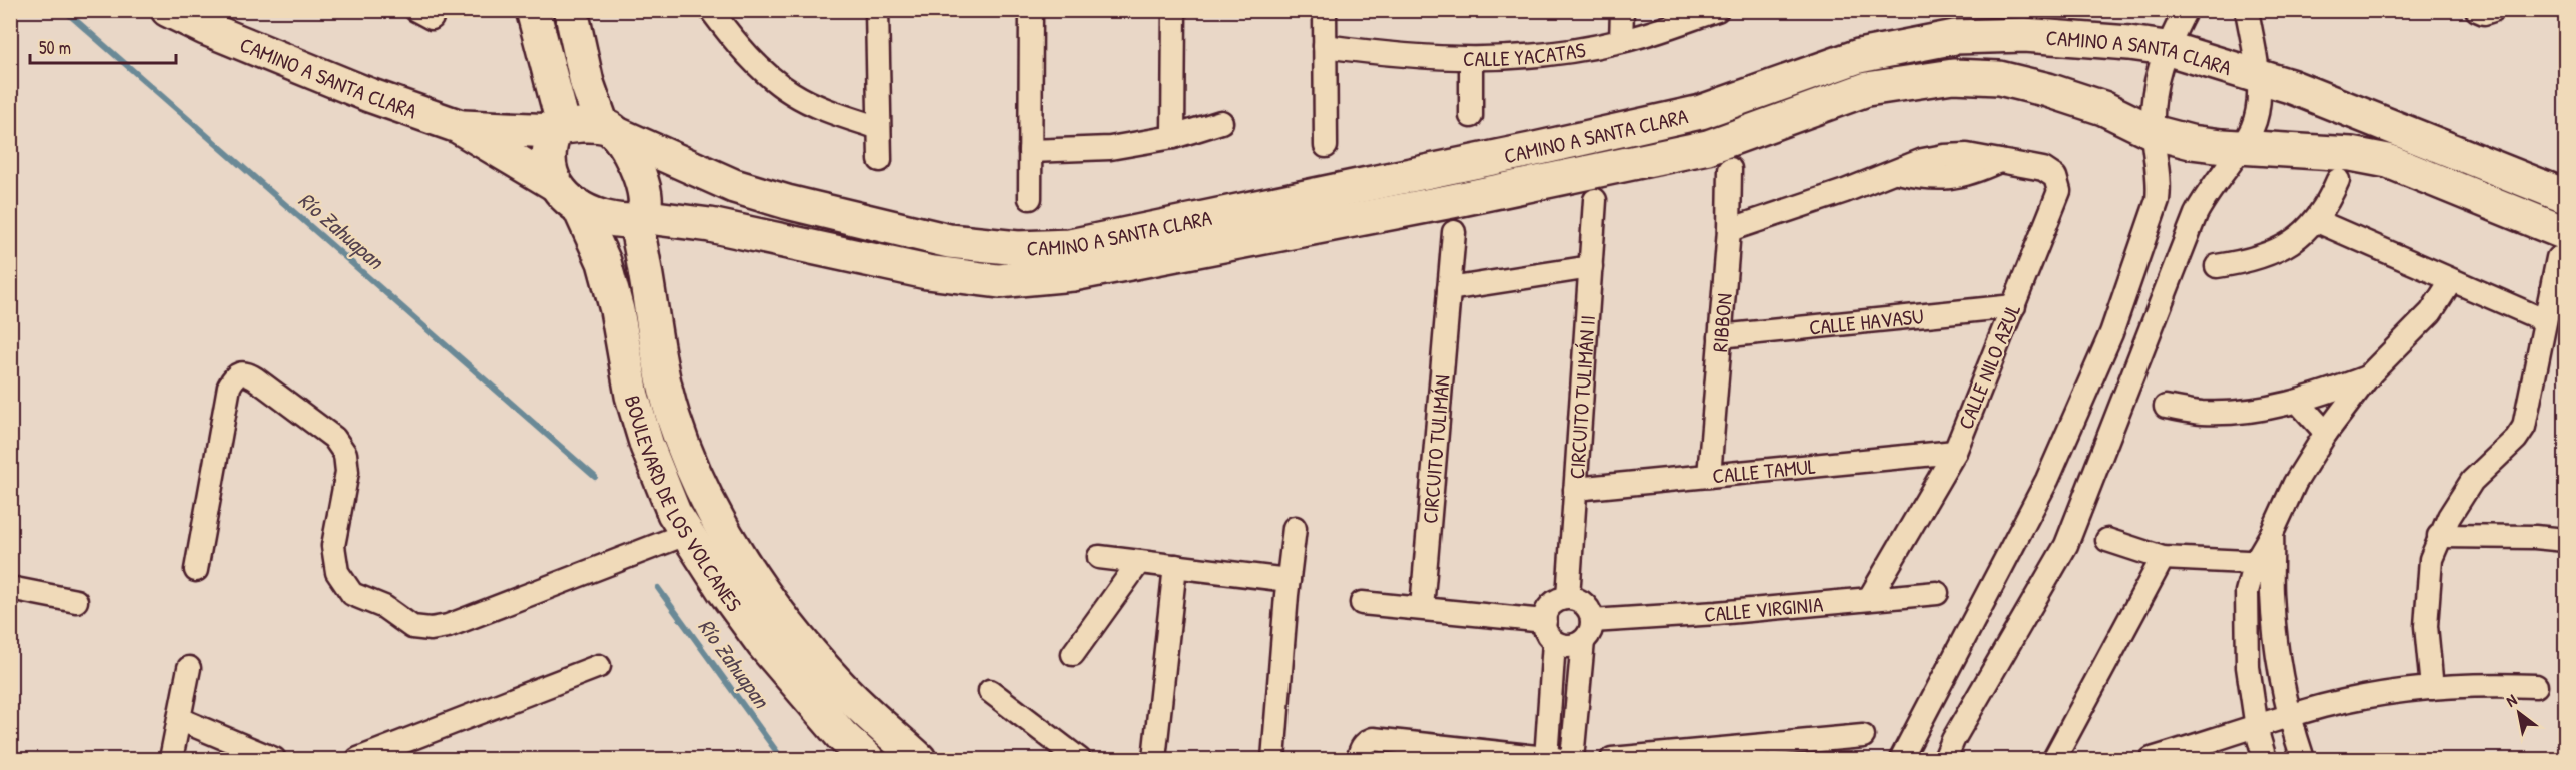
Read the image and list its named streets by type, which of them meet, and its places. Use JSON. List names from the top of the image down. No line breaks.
{"streets":{"main road":["CAMINO A SANTA CLARA","BOULEVARD DE LOS VOLCANES"],"street":["CALLE YACATAS","CALLE HAVASU","RIBBON","CALLE NILO AZUL","CIRCUITO TULIMÁN II","CIRCUITO TULIMÁN","CALLE TAMUL","CALLE VIRGINIA"]},"crossings":[["CAMINO A SANTA CLARA","BOULEVARD DE LOS VOLCANES"],["CALLE HAVASU","RIBBON"],["CALLE HAVASU","CALLE NILO AZUL"],["RIBBON","CALLE NILO AZUL"],["RIBBON","CALLE TAMUL"],["CALLE NILO AZUL","CALLE TAMUL"],["CALLE NILO AZUL","CALLE VIRGINIA"],["CIRCUITO TULIMÁN II","CALLE TAMUL"],["CIRCUITO TULIMÁN II","CALLE VIRGINIA"]],"water":["Río Zahuapan"],"scale_bar":"50 m","north":"top left"}
